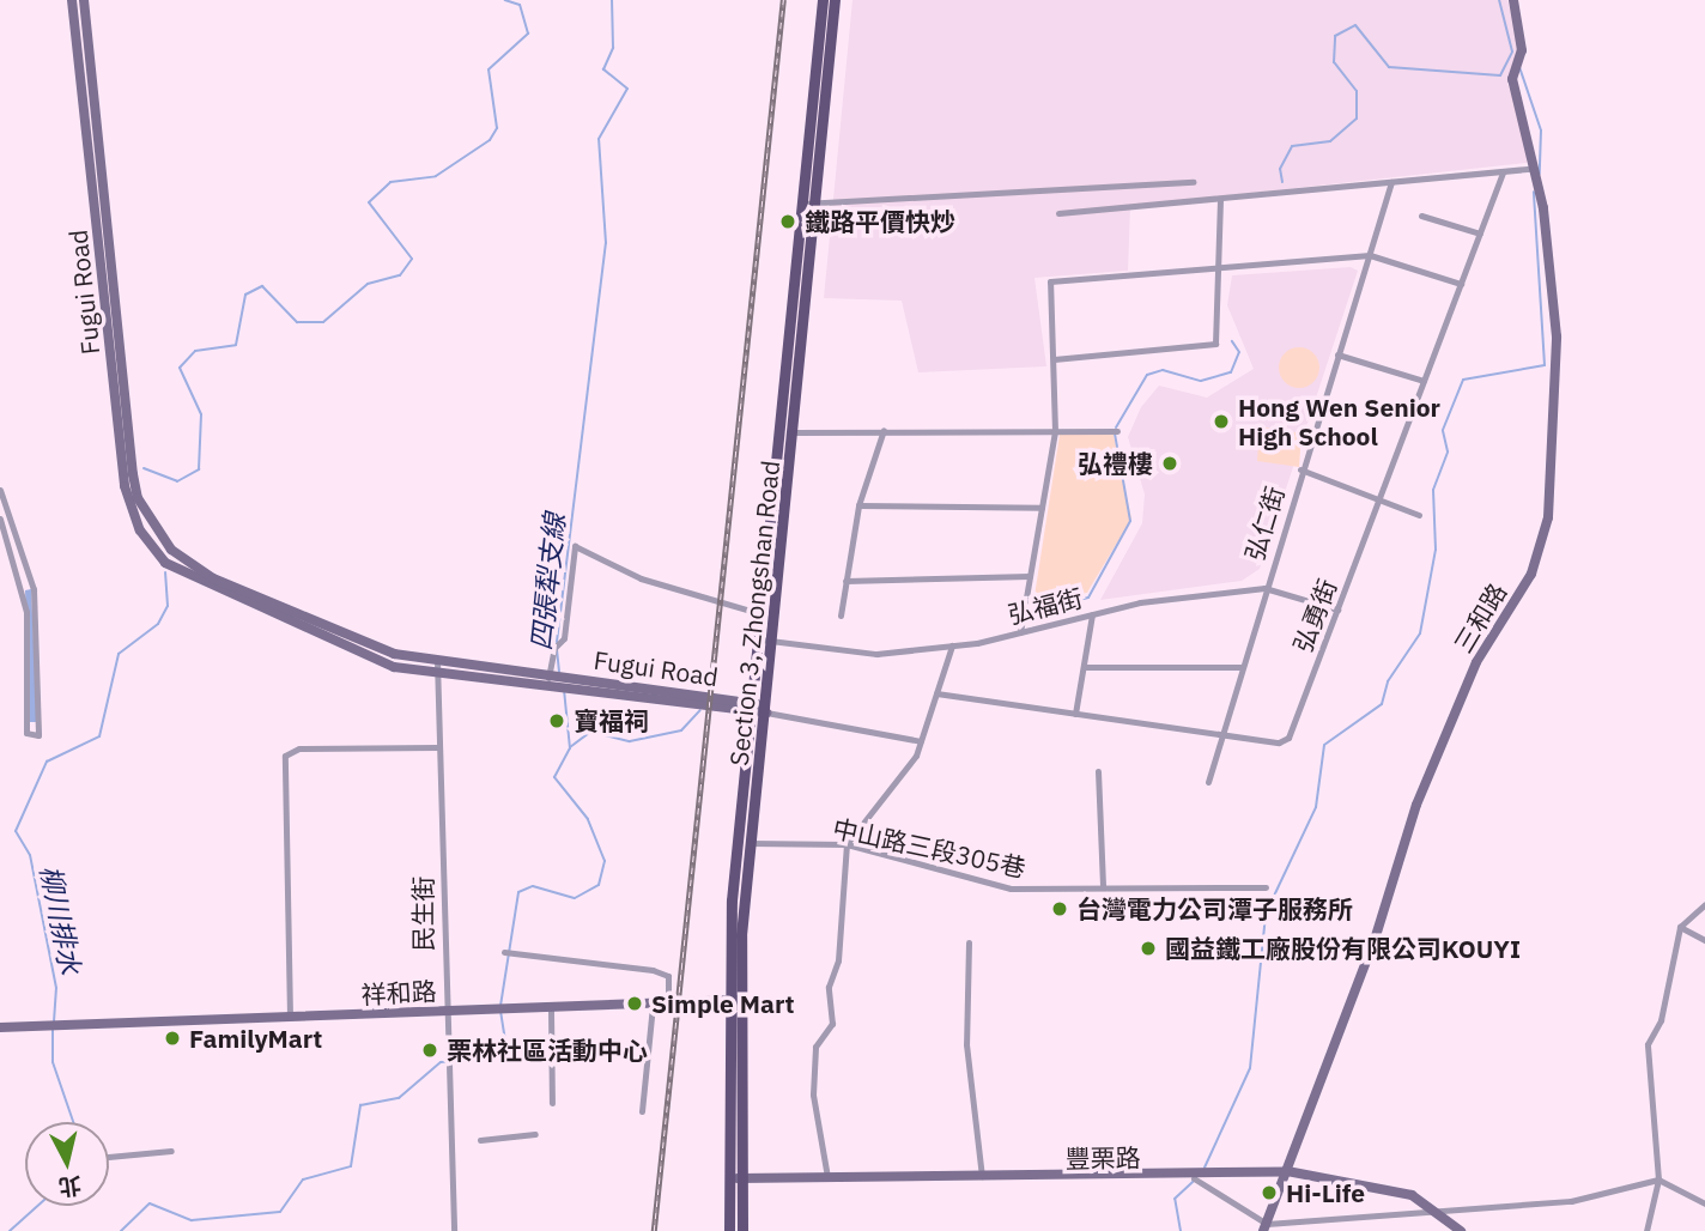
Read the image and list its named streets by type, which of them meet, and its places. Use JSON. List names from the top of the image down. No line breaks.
{"streets":{"main road":["Section 3, Zhongshan Road"],"street":["Fugui Road","弘仁街","弘福街","弘勇街","三和路","中山路三段305巷","民生街","祥和路","豐栗路"]},"crossings":[["Fugui Road","Section 3, Zhongshan Road"],["Fugui Road","民生街"],["弘仁街","弘福街"],["弘仁街","弘勇街"],["弘福街","Section 3, Zhongshan Road"],["弘福街","弘勇街"],["Section 3, Zhongshan Road","中山路三段305巷"],["Section 3, Zhongshan Road","祥和路"],["Section 3, Zhongshan Road","豐栗路"],["三和路","豐栗路"],["民生街","祥和路"]],"water":["四張犁支線","柳川排水"],"places":["鐵路平價快炒","Hong Wen Senior High School","弘禮樓","寶福祠","台灣電力公司潭子服務所","國益鐵工廠股份有限公司KOUYI","Simple Mart","FamilyMart","栗林社區活動中心","Hi-Life"],"north":"bottom"}
